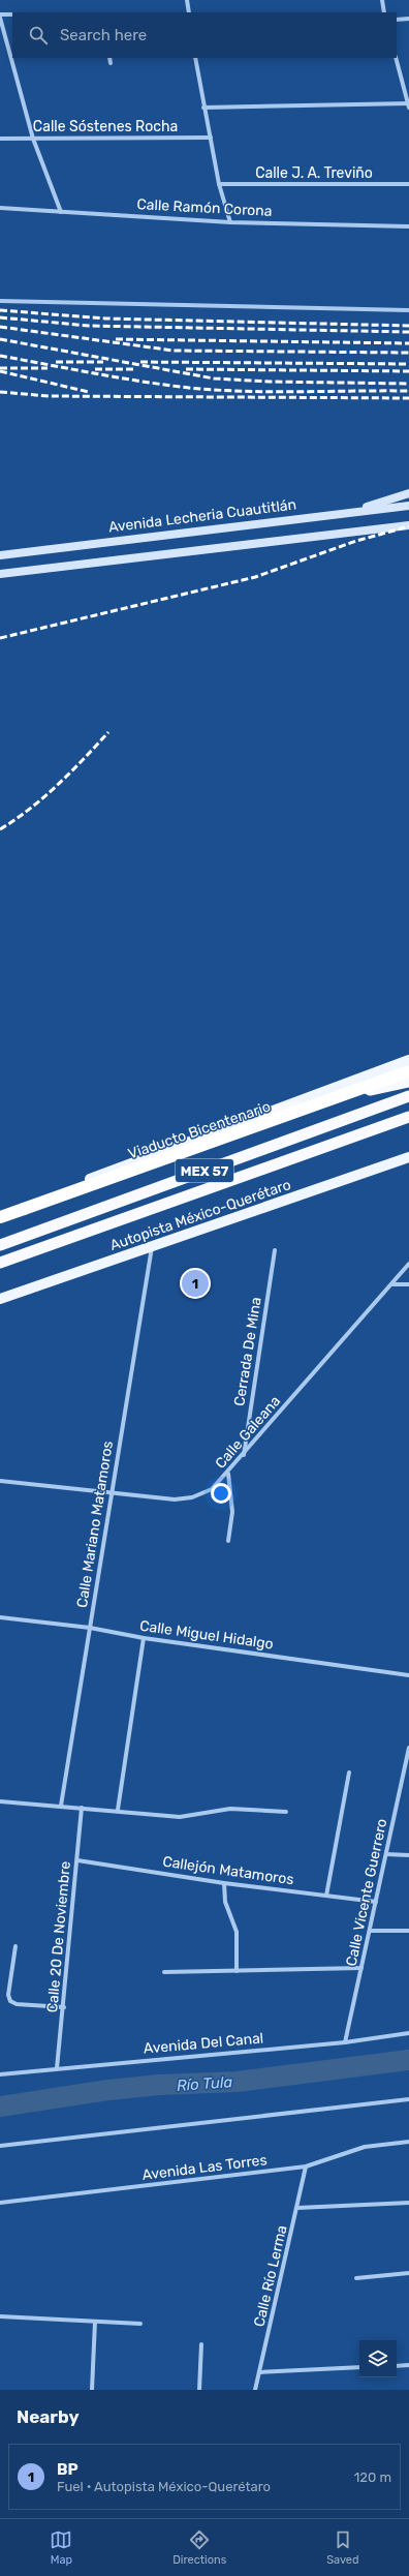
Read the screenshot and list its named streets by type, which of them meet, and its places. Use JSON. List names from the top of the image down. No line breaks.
{"streets":{"highway":["Viaducto Bicentenario","MEX 57"],"main road":["Avenida Lecheria Cuautitlán","Autopista México-Querétaro"],"street":["Calle Sóstenes Rocha","Calle J. A. Treviño","Calle Ramón Corona","Cerrada De Mina","Calle Galeana","Calle Mariano Matamoros","Calle Miguel Hidalgo","Callejón Matamoros","Calle Vicente Guerrero","Calle 20 De Noviembre","Avenida Del Canal","Avenida Las Torres","Calle Río Lerma"]},"crossings":[["Autopista México-Querétaro","Calle Mariano Matamoros"],["Cerrada De Mina","Calle Galeana"],["Calle Galeana","Calle Mariano Matamoros"],["Calle Mariano Matamoros","Calle Miguel Hidalgo"],["Callejón Matamoros","Calle Vicente Guerrero"],["Callejón Matamoros","Calle 20 De Noviembre"],["Calle Vicente Guerrero","Avenida Del Canal"],["Calle 20 De Noviembre","Avenida Del Canal"],["Avenida Las Torres","Calle Río Lerma"]],"water":["Río Tula"],"page":{"search":"Search here","pins":"1","heading":"Nearby","list":[{"mark":"1","name":"BP","note":"Fuel · Autopista México-Querétaro","value":"120 m"}],"nav":["Map","Directions","Saved"]}}
